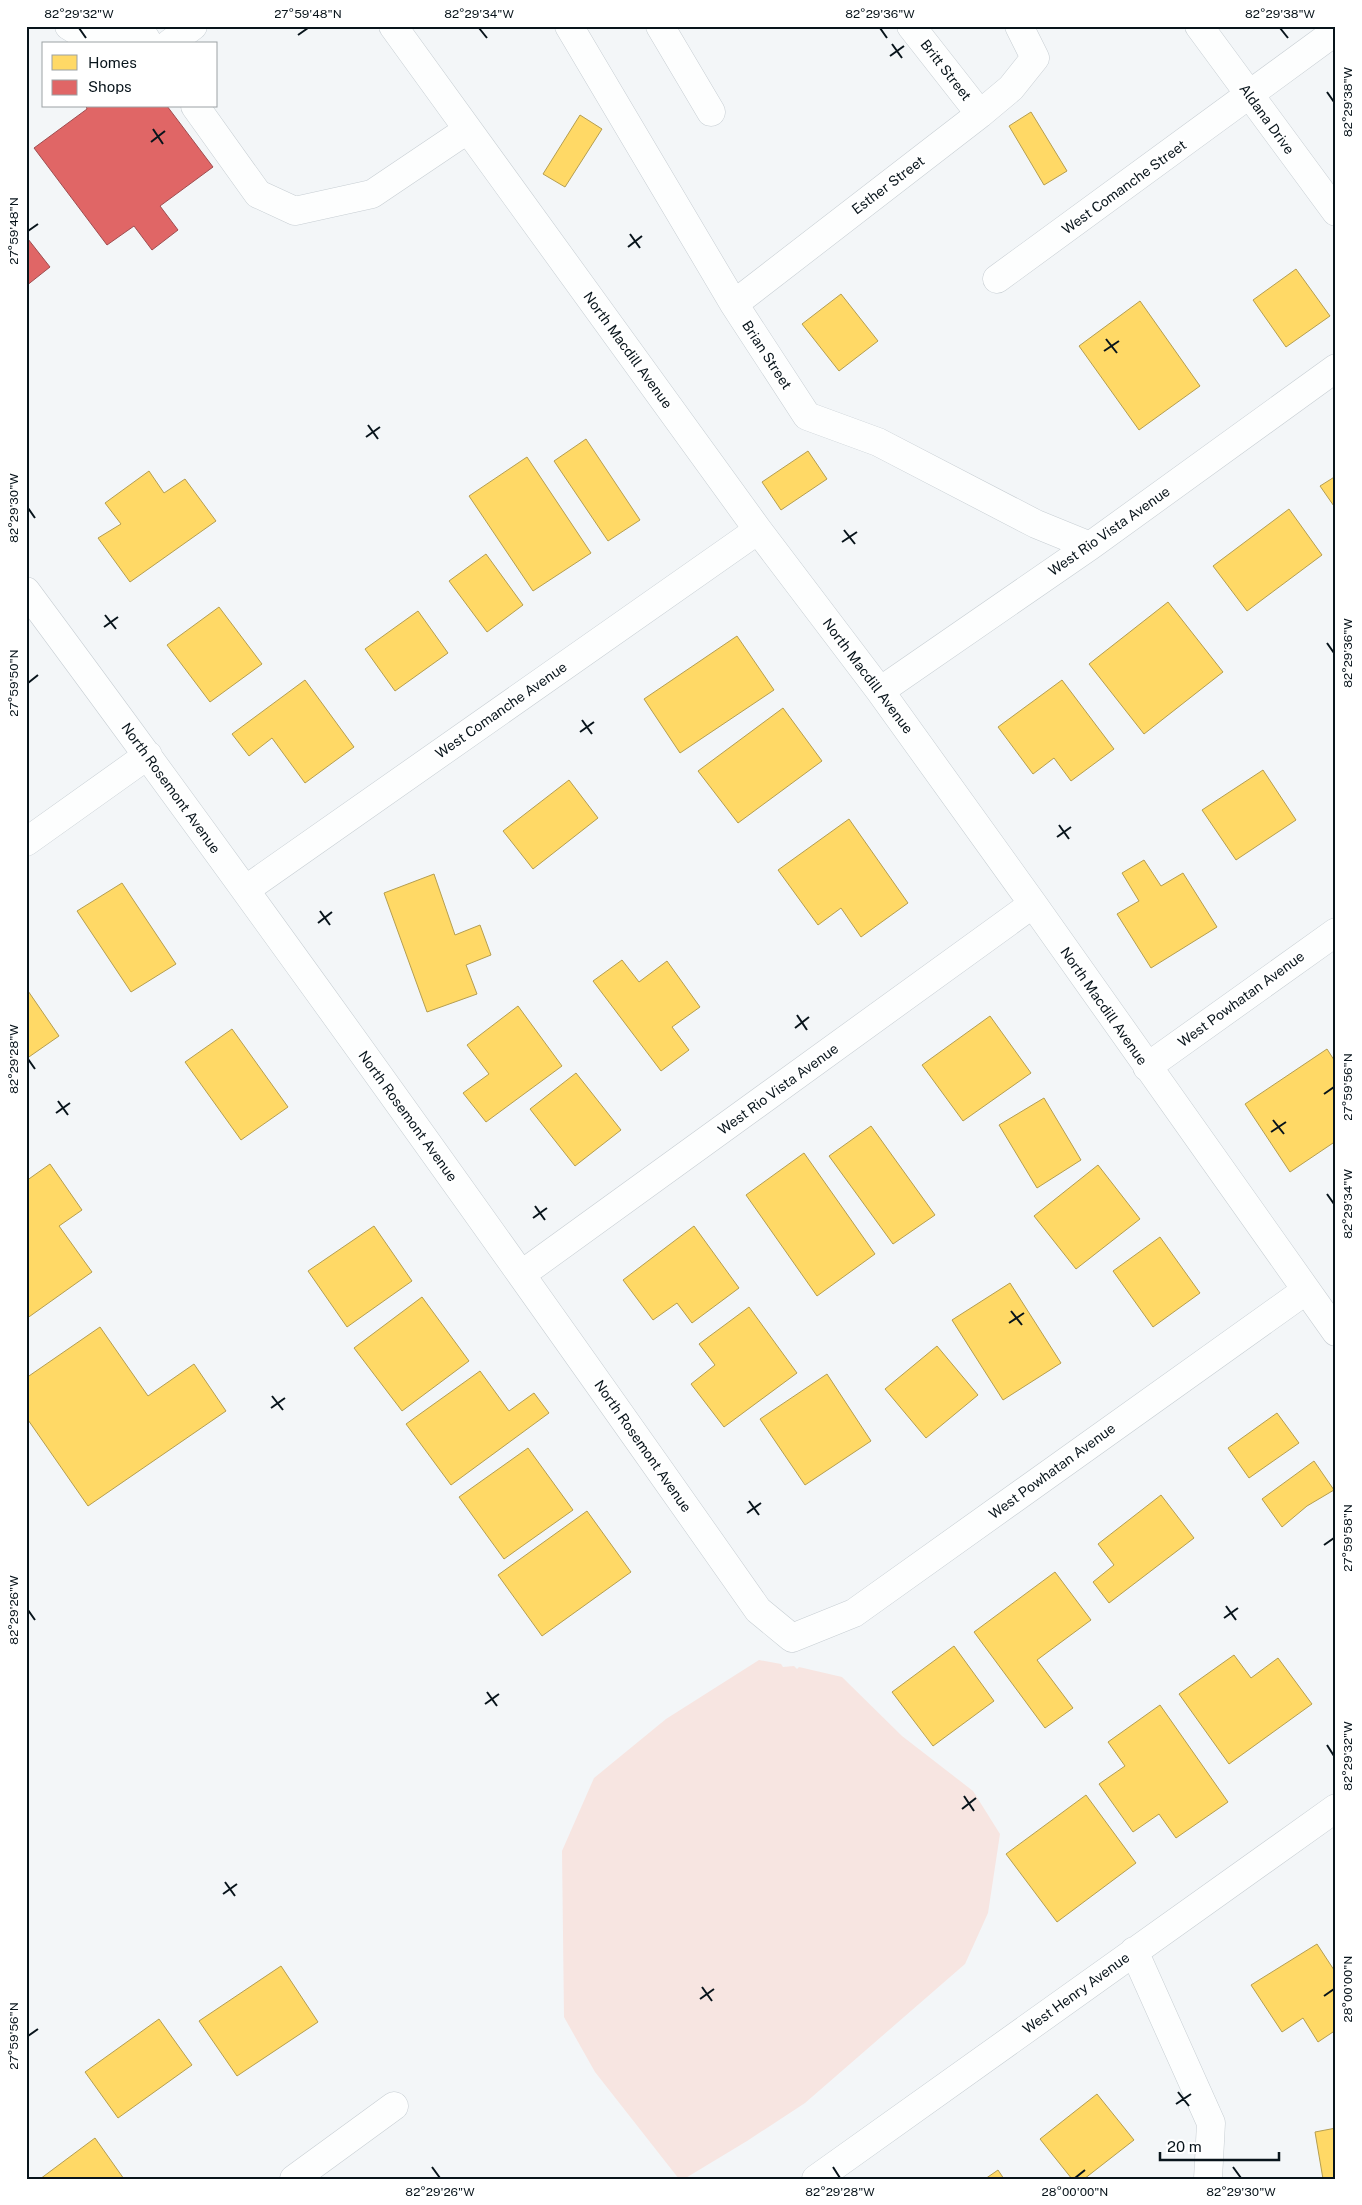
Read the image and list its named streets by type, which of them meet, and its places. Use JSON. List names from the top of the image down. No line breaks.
{"streets":{"street":["Britt Street","Aldana Drive","Esther Street","West Comanche Street","North Macdill Avenue","Brian Street","West Rio Vista Avenue","West Comanche Avenue","North Rosemont Avenue","West Powhatan Avenue","West Henry Avenue"]},"crossings":[["Britt Street","Esther Street"],["Aldana Drive","West Comanche Street"],["Esther Street","Brian Street"],["North Macdill Avenue","West Rio Vista Avenue"],["North Macdill Avenue","West Comanche Avenue"],["North Macdill Avenue","West Powhatan Avenue"],["Brian Street","West Rio Vista Avenue"],["West Rio Vista Avenue","North Rosemont Avenue"],["West Comanche Avenue","North Rosemont Avenue"],["North Rosemont Avenue","West Powhatan Avenue"]],"legend":["Homes","Shops"],"scale_bar":"20 m","coordinates":["82°29'32\"W","27°59'48\"N","82°29'34\"W","82°29'36\"W","82°29'38\"W","82°29'30\"W","27°59'50\"N","82°29'28\"W","27°59'56\"N","27°59'58\"N","82°29'26\"W","28°00'00\"N"]}
